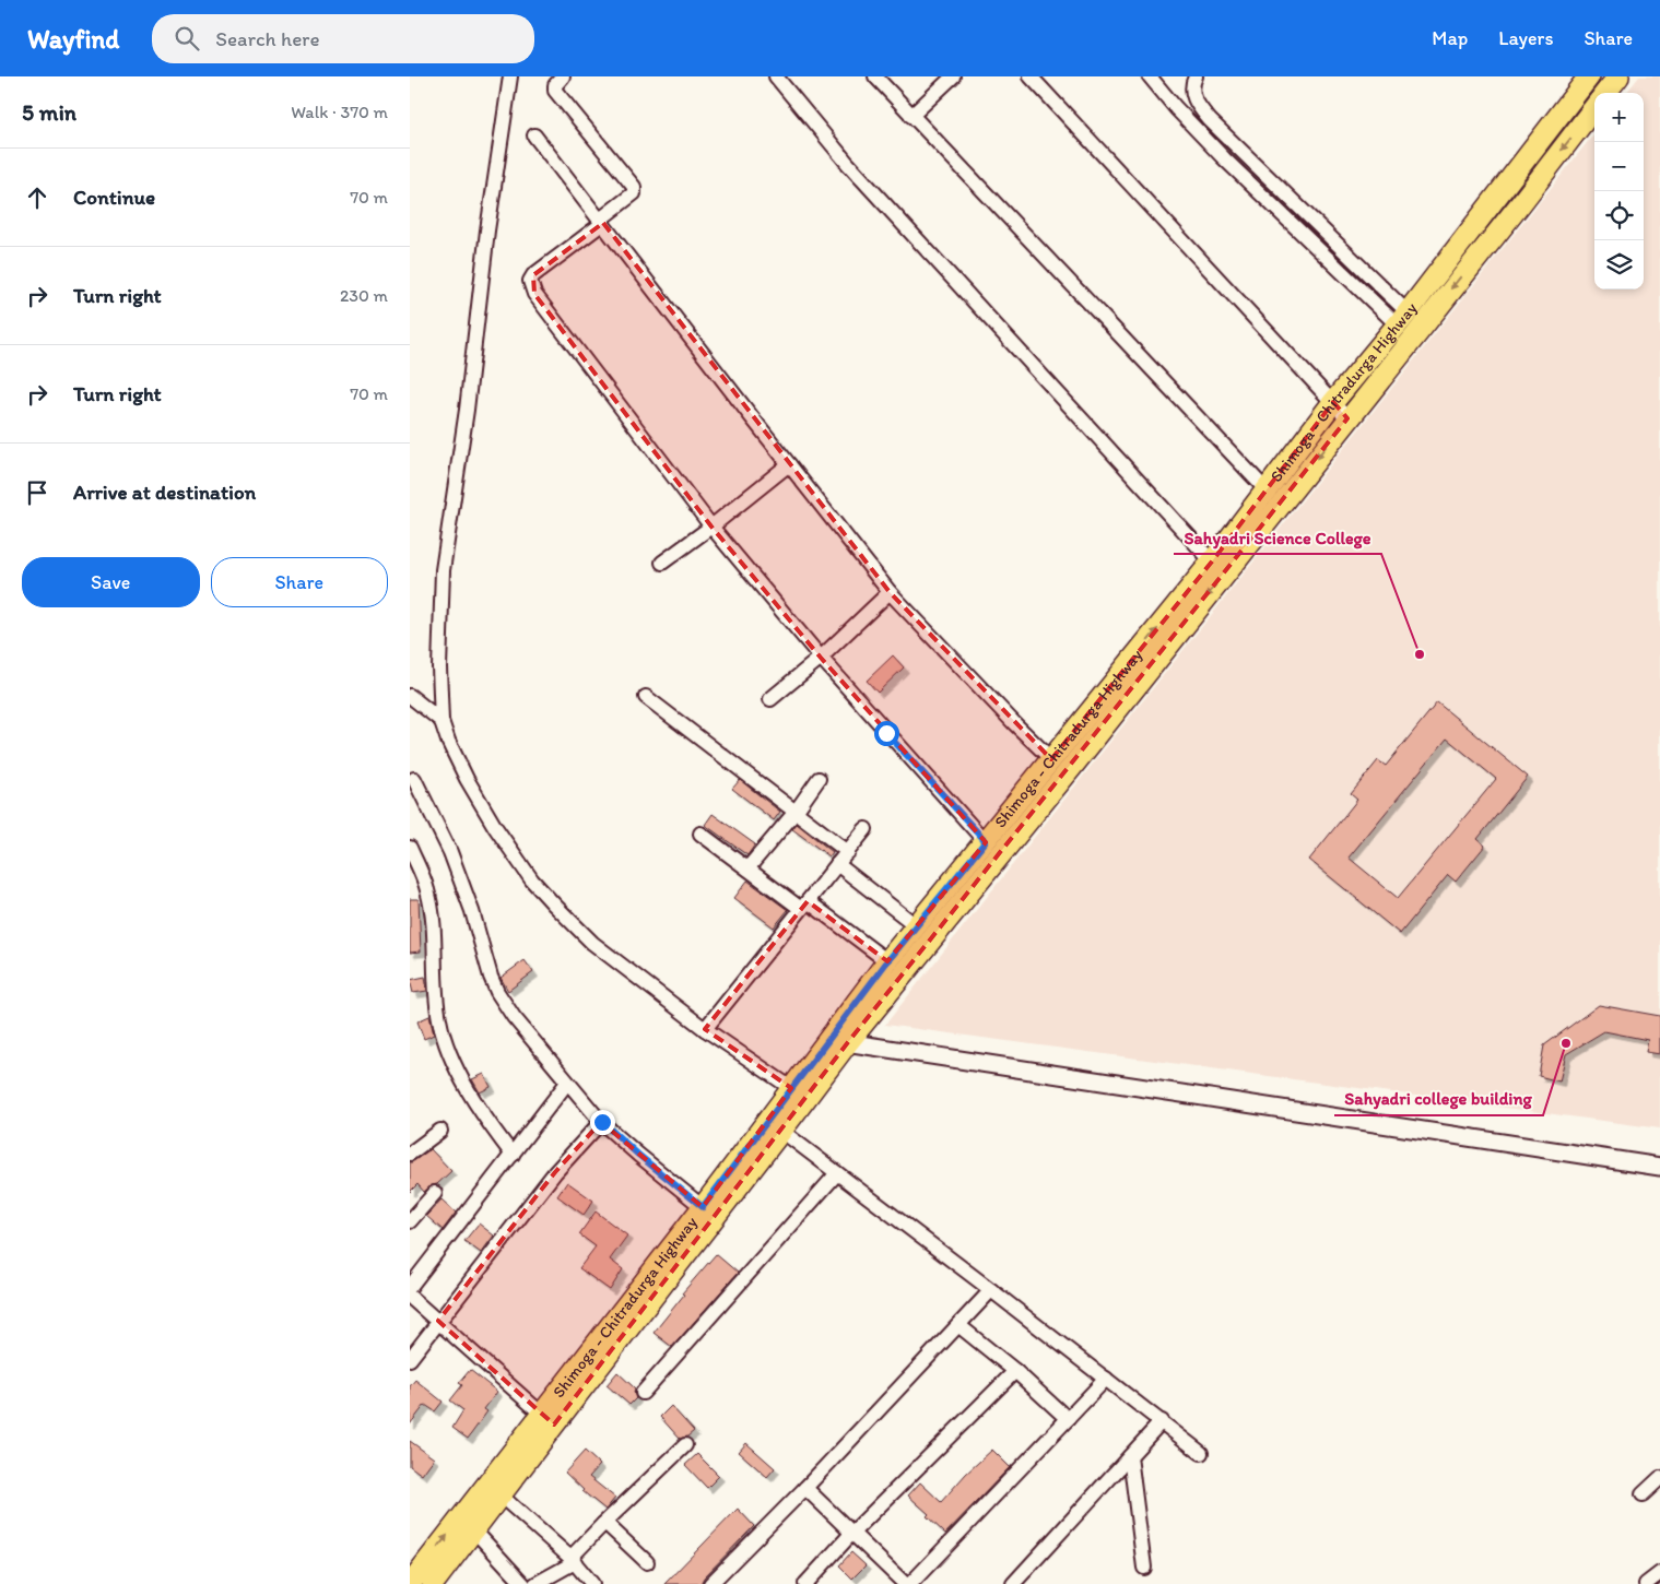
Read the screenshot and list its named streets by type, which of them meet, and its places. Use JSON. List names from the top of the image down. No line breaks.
{"streets":{"main road":["Shimoga - Chitradurga Highway"]},"places":["Sahyadri Science College","Sahyadri college building"],"page":{"header":"Wayfind","search":"Search here","nav":["Map","Layers","Share"],"heading":["5 min","Walk · 370 m"],"map_buttons":["+","−"],"list":[["Continue","70 m"],["Turn right","230 m"],["Turn right","70 m"],"Arrive at destination"],"buttons":["Save","Share"]}}
